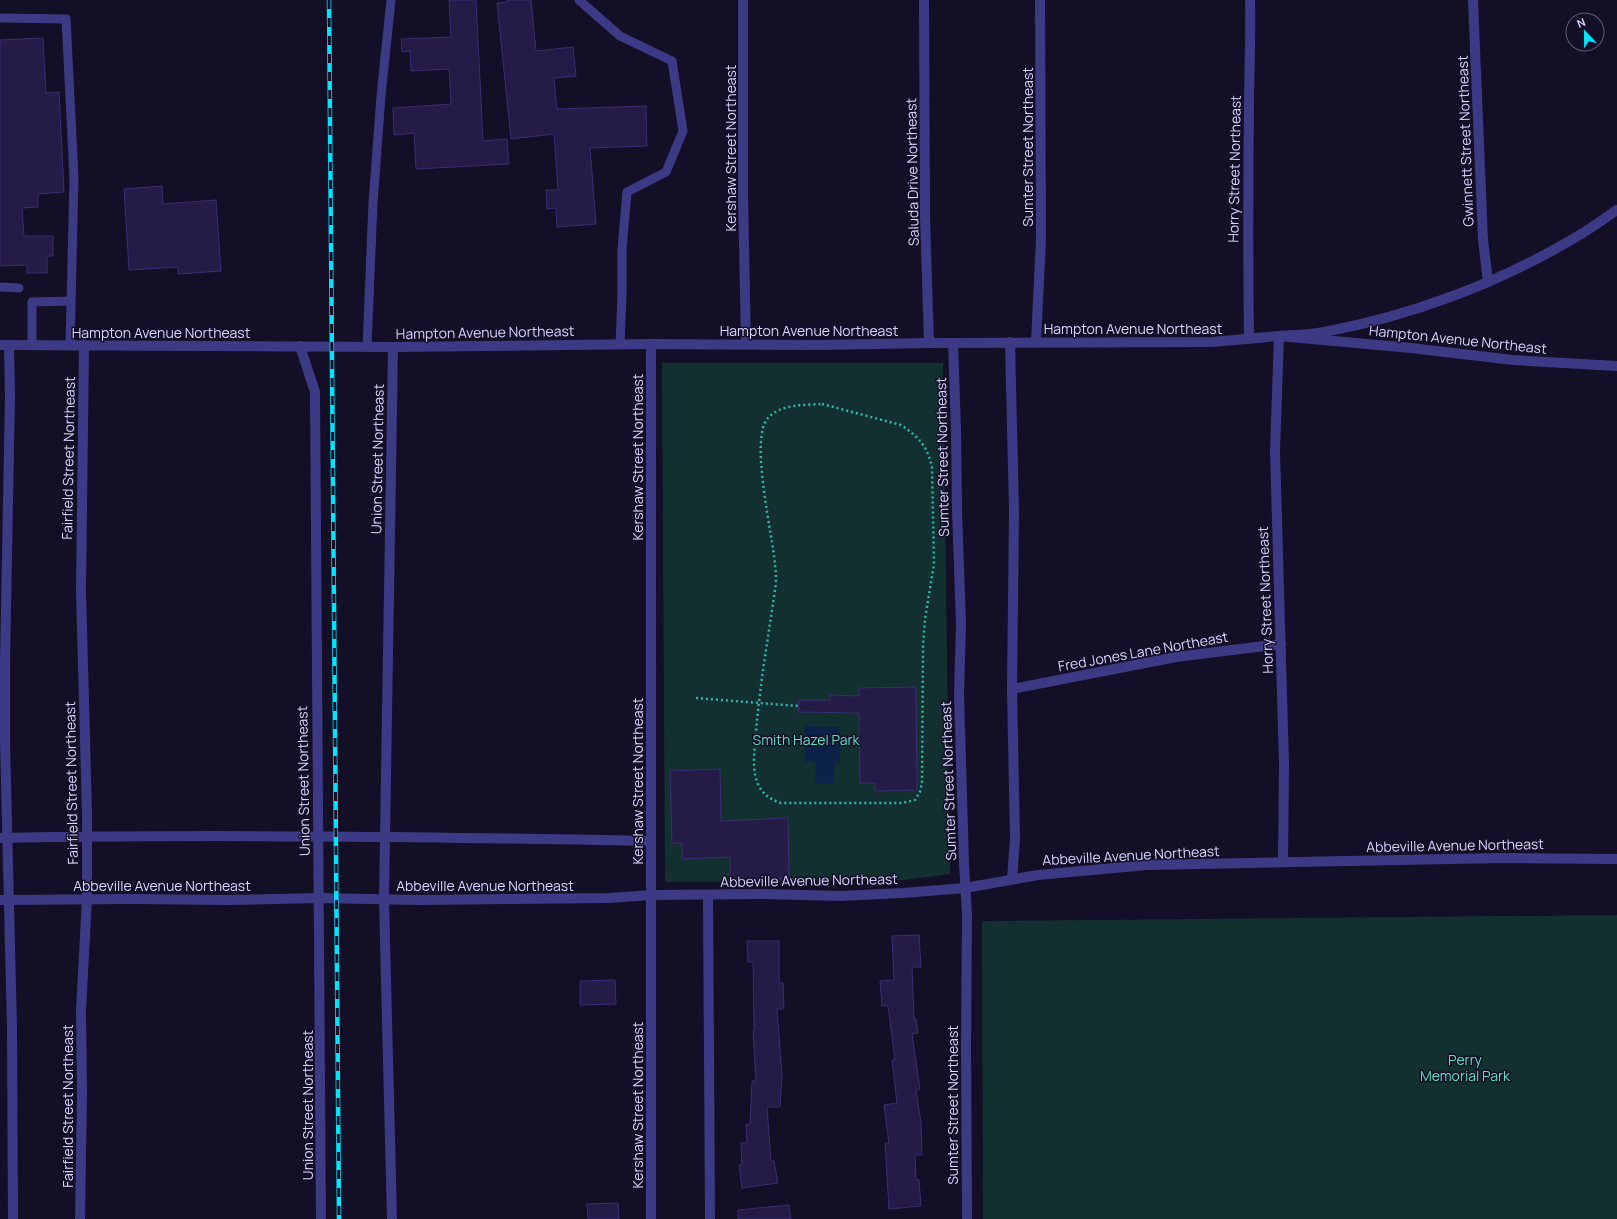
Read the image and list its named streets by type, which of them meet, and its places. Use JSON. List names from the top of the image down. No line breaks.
{"streets":{"street":["Gwinnett Street Northeast","Sumter Street Northeast","Kershaw Street Northeast","Horry Street Northeast","Saluda Drive Northeast","Hampton Avenue Northeast","Fairfield Street Northeast","Union Street Northeast","Fred Jones Lane Northeast","Abbeville Avenue Northeast"]},"crossings":[["Sumter Street Northeast","Hampton Avenue Northeast"],["Sumter Street Northeast","Abbeville Avenue Northeast"],["Kershaw Street Northeast","Hampton Avenue Northeast"],["Kershaw Street Northeast","Abbeville Avenue Northeast"],["Horry Street Northeast","Hampton Avenue Northeast"],["Horry Street Northeast","Fred Jones Lane Northeast"],["Horry Street Northeast","Abbeville Avenue Northeast"],["Saluda Drive Northeast","Hampton Avenue Northeast"],["Hampton Avenue Northeast","Fairfield Street Northeast"],["Hampton Avenue Northeast","Union Street Northeast"],["Fairfield Street Northeast","Abbeville Avenue Northeast"],["Union Street Northeast","Abbeville Avenue Northeast"]],"parks":["Smith Hazel Park","Perry Memorial Park"],"north":"top"}
